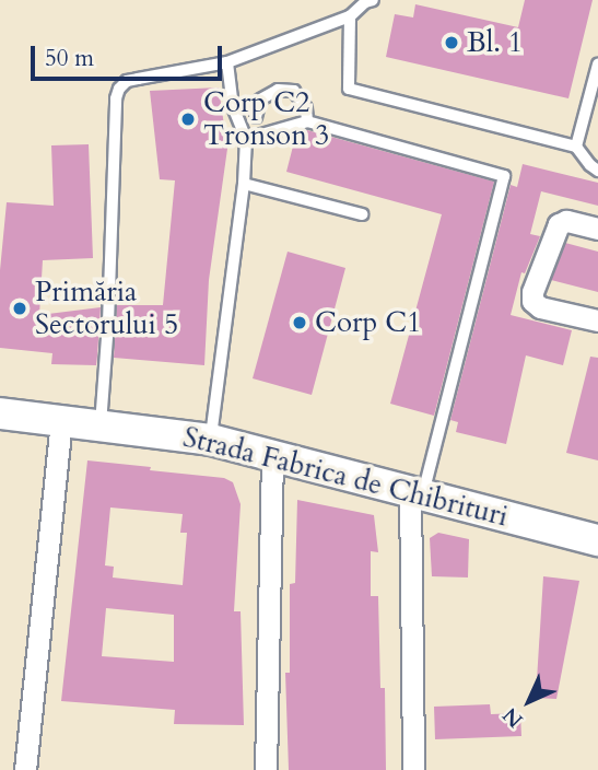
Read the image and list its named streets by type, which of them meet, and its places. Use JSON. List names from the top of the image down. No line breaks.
{"streets":{"street":["Strada Fabrica de Chibrituri"]},"places":["Bl. 1","Corp C2 Tronson 3","Primăria Sectorului 5","Corp C1"],"scale_bar":"50 m","north":"bottom left"}
